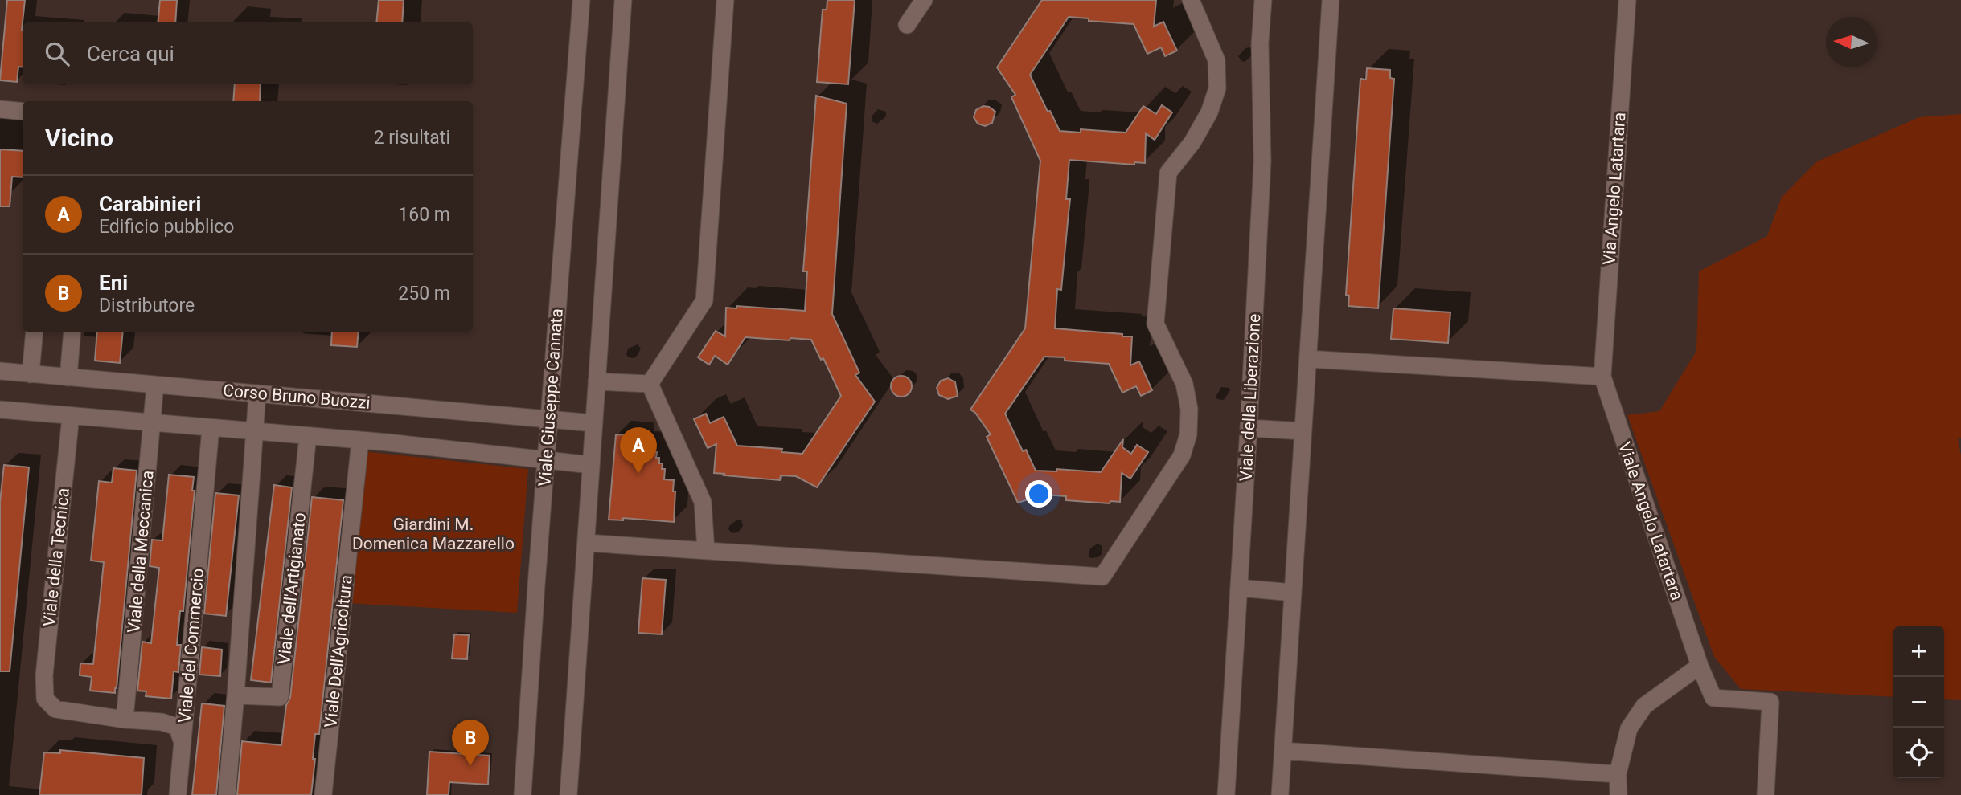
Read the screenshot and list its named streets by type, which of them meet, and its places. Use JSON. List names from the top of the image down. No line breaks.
{"streets":{"street":["Via Angelo Latartara","Corso Bruno Buozzi","Viale Giuseppe Cannata","Viale della Liberazione","Viale Angelo Latartara","Viale della Meccanica","Viale della Tecnica","Viale dell'Artigianato","Viale del Commercio","Viale Dell'Agricoltura"]},"crossings":[["Via Angelo Latartara","Viale Angelo Latartara"],["Corso Bruno Buozzi","Viale Giuseppe Cannata"],["Corso Bruno Buozzi","Viale della Meccanica"],["Viale della Meccanica","Viale del Commercio"],["Viale della Tecnica","Viale del Commercio"]],"parks":["Giardini M. Domenica Mazzarello"],"north":"left","page":{"search":"Cerca qui","heading":["Vicino","2 risultati"],"list":[{"mark":"A","name":"Carabinieri","note":"Edificio pubblico","value":"160 m"},{"mark":"B","name":"Eni","note":"Distributore","value":"250 m"}],"pins":["A","B"],"map_buttons":["+","−"]}}
